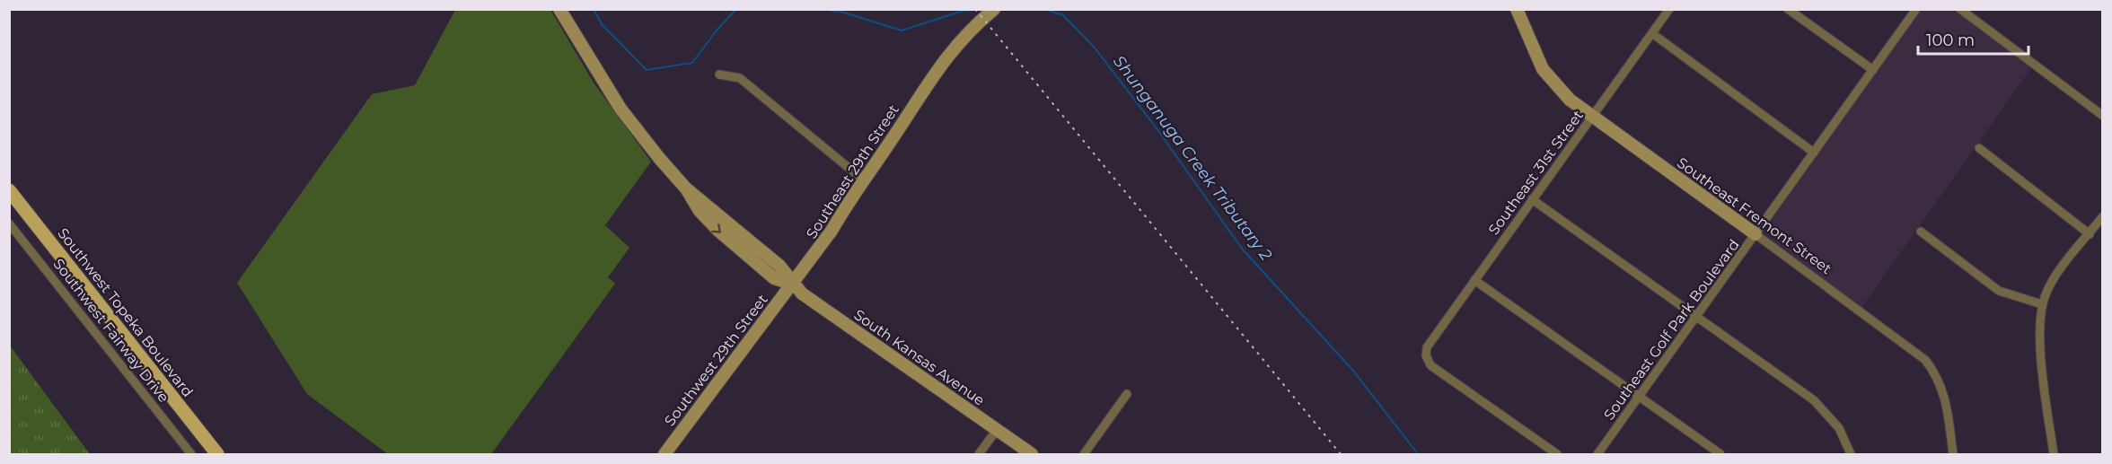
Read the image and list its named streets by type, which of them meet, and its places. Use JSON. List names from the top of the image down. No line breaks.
{"streets":{"main road":["Southeast 29th Street","Southeast Fremont Street","Southwest Topeka Boulevard","South Kansas Avenue","Southwest 29th Street"],"street":["Southeast 31st Street","Southeast Golf Park Boulevard","Southwest Fairway Drive"]},"crossings":[["Southeast 29th Street","South Kansas Avenue"],["Southeast 29th Street","Southwest 29th Street"],["Southeast 31st Street","Southeast Fremont Street"],["Southeast Fremont Street","Southeast Golf Park Boulevard"],["South Kansas Avenue","Southwest 29th Street"]],"water":["Shunganuga Creek Tributary 2"],"scale_bar":"100 m"}
